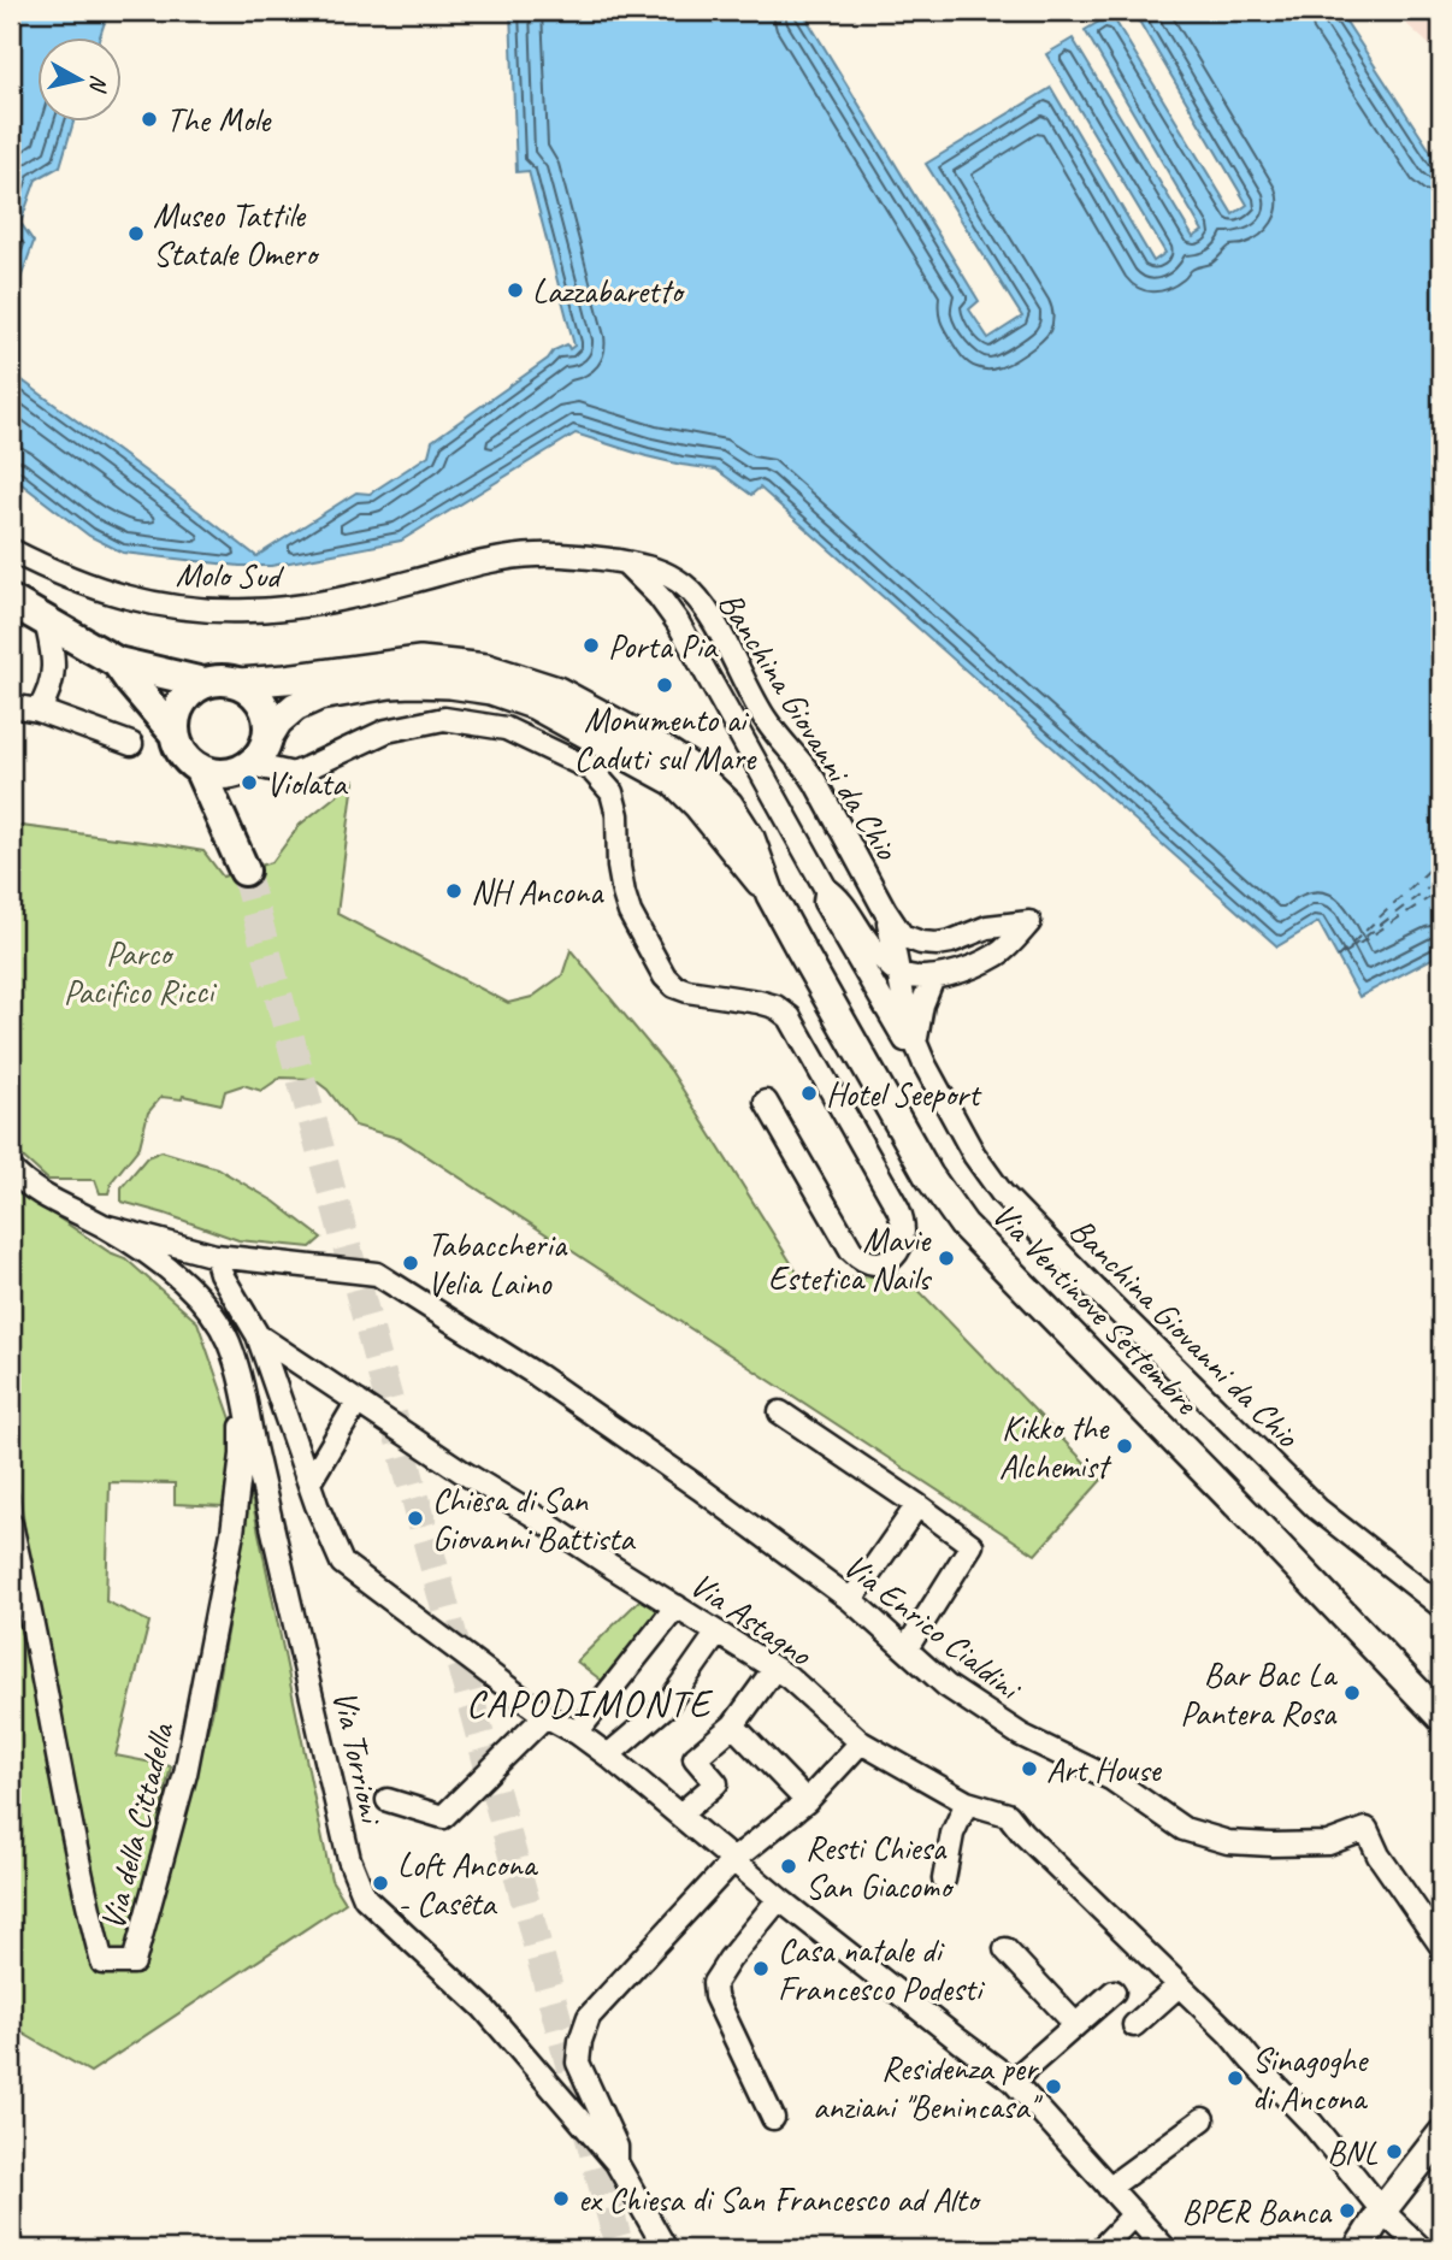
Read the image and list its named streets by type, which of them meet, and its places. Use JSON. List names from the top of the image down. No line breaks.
{"streets":{"street":["Molo Sud","Banchina Giovanni da Chio","Via Ventinove Settembre","Via Astagno","Via Enrico Cialdini","Via Torrioni","Via della Cittadella"]},"crossings":[["Molo Sud","Banchina Giovanni da Chio"],["Via Torrioni","Via della Cittadella"]],"districts":["CAPODIMONTE"],"parks":["Parco Pacifico Ricci"],"places":["The Mole","Museo Tattile Statale Omero","Lazzabaretto","Porta Pia","Monumento ai Caduti sul Mare","Violata","NH Ancona","Hotel Seeport","Mavie Estetica Nails","Tabaccheria Velia Laino","Kikko the Alchemist","Chiesa di San Giovanni Battista","Bar Bac La Pantera Rosa","Art House","Resti Chiesa San Giacomo","Loft Ancona - Casêta","Casa natale di Francesco Podesti","Sinagoghe di Ancona","Residenza per anziani \"Benincasa\"","BNL","ex Chiesa di San Francesco ad Alto","BPER Banca"],"north":"right"}
